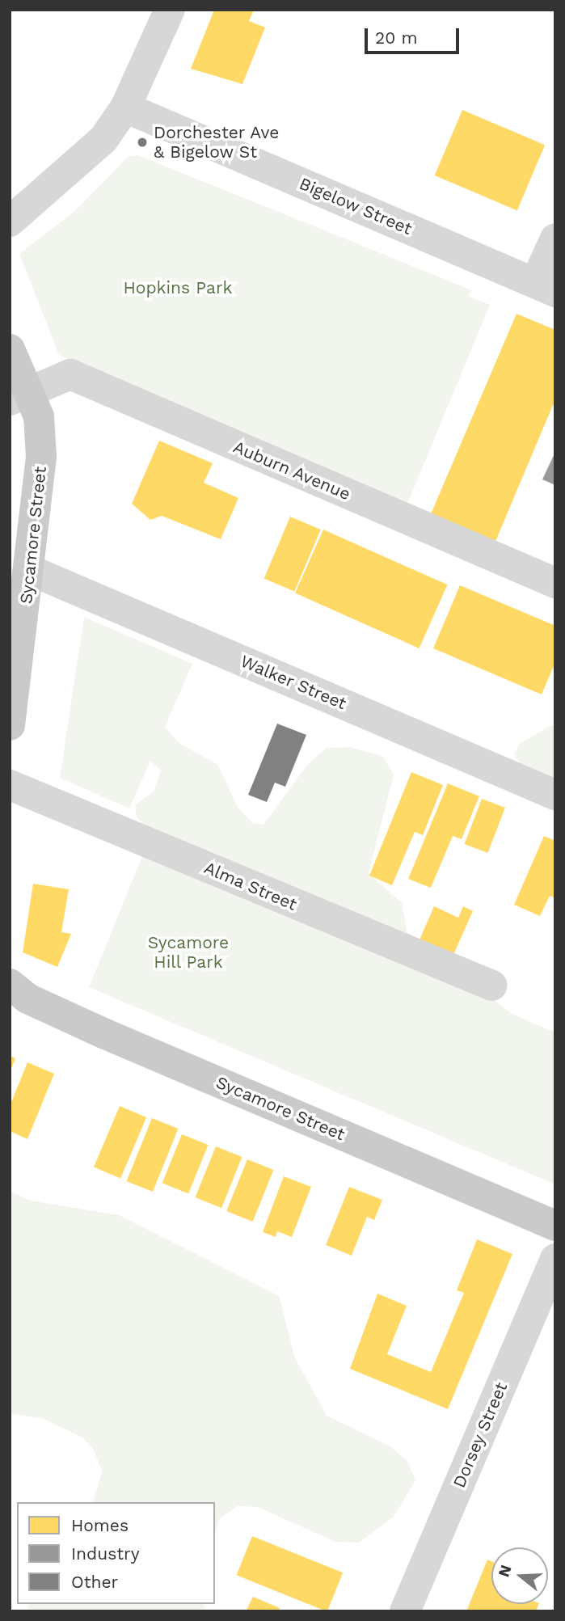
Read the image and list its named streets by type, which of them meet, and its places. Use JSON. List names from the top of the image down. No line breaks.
{"streets":{"main road":["Sycamore Street"],"street":["Bigelow Street","Auburn Avenue","Walker Street","Alma Street","Dorsey Street"]},"crossings":[["Auburn Avenue","Sycamore Street"],["Sycamore Street","Walker Street"]],"parks":["Hopkins Park","Sycamore Hill Park"],"places":["Dorchester Ave & Bigelow St"],"legend":["Homes","Industry","Other"],"scale_bar":"20 m","north":"left"}
